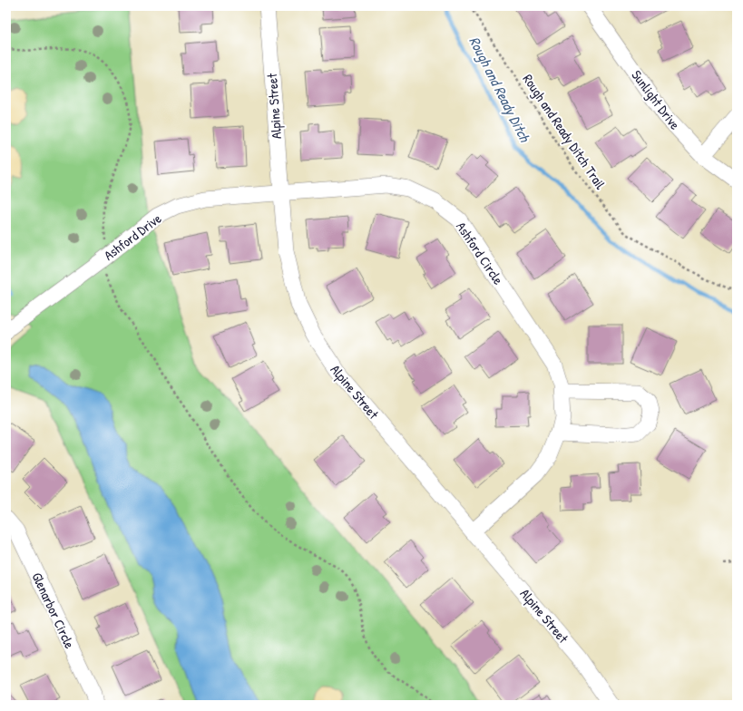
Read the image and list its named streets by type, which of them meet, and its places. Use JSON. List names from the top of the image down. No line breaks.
{"streets":{"street":["Sunlight Drive","Alpine Street","Ashford Drive","Ashford Circle","Glenarbor Circle"],"path":["Rough and Ready Ditch Trail"]},"crossings":[["Alpine Street","Ashford Drive"],["Alpine Street","Ashford Circle"],["Ashford Drive","Ashford Circle"]],"water":["Rough and Ready Ditch"]}
